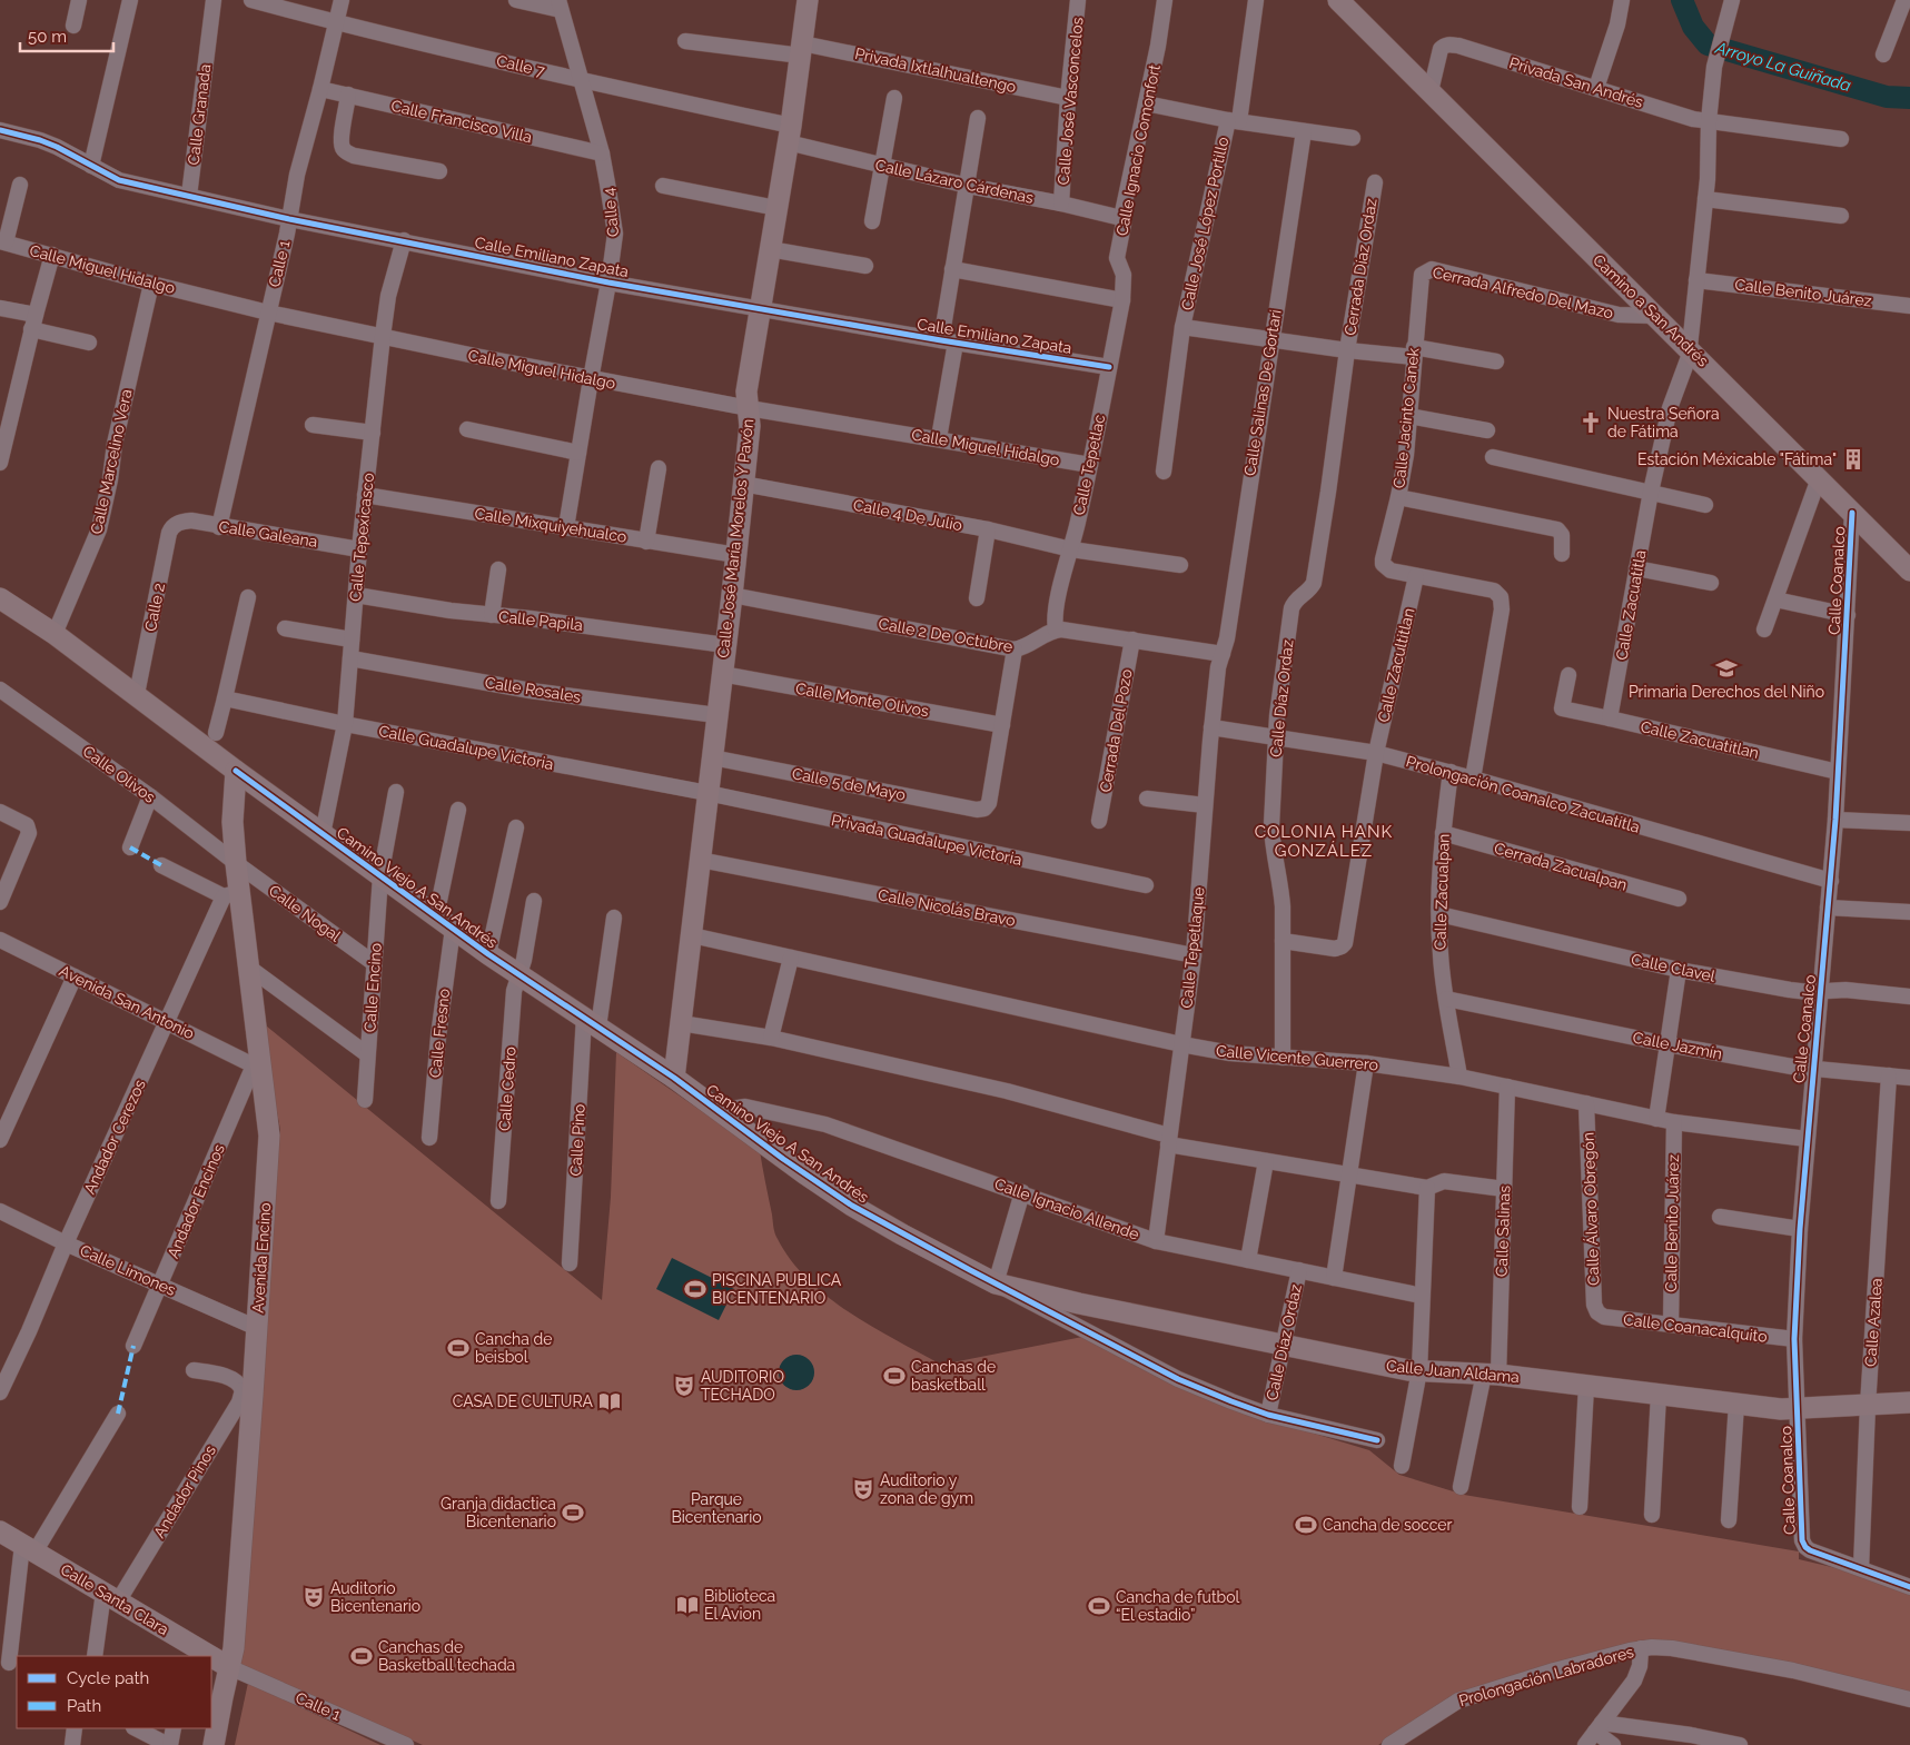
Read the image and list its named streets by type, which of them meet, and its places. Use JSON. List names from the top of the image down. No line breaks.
{"streets":{"street":["Calle 7","Privada Ixtlalhualtengo","Privada San Andrés","Calle José Vasconcelos","Calle Granada","Calle Francisco Villa","Calle Ignacio Comonfort","Calle Lázaro Cárdenas","Calle 4","Calle José López Portillo","Calle Emiliano Zapata","Calle 1","Cerrada Díaz Ordaz","Calle Miguel Hidalgo","Cerrada Alfredo Del Mazo","Calle Benito Juárez","Camino a San Andrés","Calle Salinas De Gortari","Calle Jacinto Canek","Calle Marcelino Vera","Calle Tepetlac","Calle 4 De Julio","Calle Mixquiyehualco","Calle Galeana","Calle Tepexicasco","Calle José María Morelos Y Pavón","Calle Coanalco","Calle Zacuatitla","Calle 2","Calle Papila","Calle 2 De Octubre","Calle Zacultitlan","Calle Rosales","Calle Díaz Ordaz","Calle Monte Olivos","Cerrada Del Pozo","Calle Zacuatitlan","Calle Guadalupe Victoria","Calle Olivos","Calle 5 de Mayo","Prolongación Coanalco Zacuatitla","Privada Guadalupe Victoria","Cerrada Zacualpan","Camino Viejo A San Andrés","Calle Zacualpan","Calle Nicolás Bravo","Calle Nogal","Calle Tepetlaque","Calle Clavel","Calle Encino","Avenida San Antonio","Calle Fresno","Calle Jazmín","Calle Vicente Guerrero","Calle Cedro","Andador Cerezos","Calle Pino","Andador Encinos","Calle Ignacio Allende","Calle Álvaro Obregón","Calle Salinas","Avenida Encino","Calle Limones","Calle Azalea","Calle Coanacalquito","Calle Juan Aldama","Andador Pinos","Calle Santa Clara","Prolongación Labradores"]},"crossings":[["Calle 7","Calle Lázaro Cárdenas"],["Calle 7","Calle 4"],["Calle 7","Calle 1"],["Calle 7","Calle José María Morelos Y Pavón"],["Privada Ixtlalhualtengo","Calle José Vasconcelos"],["Privada Ixtlalhualtengo","Calle José María Morelos Y Pavón"],["Privada San Andrés","Camino a San Andrés"],["Calle José Vasconcelos","Calle Lázaro Cárdenas"],["Calle Granada","Calle Emiliano Zapata"],["Calle Francisco Villa","Calle 4"],["Calle Francisco Villa","Calle 1"],["Calle Ignacio Comonfort","Calle Lázaro Cárdenas"],["Calle Ignacio Comonfort","Calle Tepetlac"],["Calle Lázaro Cárdenas","Calle José María Morelos Y Pavón"],["Calle 4","Calle Emiliano Zapata"],["Calle 4","Calle Miguel Hidalgo"],["Calle 4","Calle Mixquiyehualco"],["Calle Emiliano Zapata","Calle 1"],["Calle Emiliano Zapata","Calle Tepetlac"],["Calle Emiliano Zapata","Calle Tepexicasco"],["Calle Emiliano Zapata","Calle José María Morelos Y Pavón"],["Calle 1","Calle Miguel Hidalgo"],["Calle 1","Calle Galeana"],["Calle 1","Avenida Encino"],["Calle 1","Calle Santa Clara"],["Cerrada Díaz Ordaz","Calle Díaz Ordaz"],["Calle Miguel Hidalgo","Calle Marcelino Vera"],["Calle Miguel Hidalgo","Calle Tepetlac"],["Calle Miguel Hidalgo","Calle Tepexicasco"],["Calle Miguel Hidalgo","Calle José María Morelos Y Pavón"],["Cerrada Alfredo Del Mazo","Camino a San Andrés"],["Cerrada Alfredo Del Mazo","Calle Jacinto Canek"],["Calle Benito Juárez","Calle Vicente Guerrero"],["Calle Benito Juárez","Calle Coanacalquito"],["Camino a San Andrés","Calle Coanalco"],["Calle Salinas De Gortari","Calle Tepetlaque"],["Calle Jacinto Canek","Calle Zacultitlan"],["Calle Marcelino Vera","Camino Viejo A San Andrés"],["Calle Tepetlac","Calle 4 De Julio"],["Calle Tepetlac","Calle 2 De Octubre"],["Calle 4 De Julio","Calle José María Morelos Y Pavón"],["Calle Mixquiyehualco","Calle Tepexicasco"],["Calle Mixquiyehualco","Calle José María Morelos Y Pavón"],["Calle Galeana","Calle Tepexicasco"],["Calle Galeana","Calle 2"],["Calle Tepexicasco","Calle Papila"],["Calle Tepexicasco","Calle Rosales"],["Calle Tepexicasco","Calle Guadalupe Victoria"],["Calle Tepexicasco","Camino Viejo A San Andrés"],["Calle José María Morelos Y Pavón","Calle Papila"],["Calle José María Morelos Y Pavón","Calle 2 De Octubre"],["Calle José María Morelos Y Pavón","Calle Rosales"],["Calle José María Morelos Y Pavón","Calle Monte Olivos"],["Calle José María Morelos Y Pavón","Calle Guadalupe Victoria"],["Calle José María Morelos Y Pavón","Calle 5 de Mayo"],["Calle José María Morelos Y Pavón","Privada Guadalupe Victoria"],["Calle José María Morelos Y Pavón","Camino Viejo A San Andrés"],["Calle José María Morelos Y Pavón","Calle Nicolás Bravo"],["Calle José María Morelos Y Pavón","Calle Vicente Guerrero"],["Calle Coanalco","Calle Zacuatitlan"],["Calle Coanalco","Prolongación Coanalco Zacuatitla"],["Calle Coanalco","Calle Clavel"],["Calle Coanalco","Calle Jazmín"],["Calle Coanalco","Calle Vicente Guerrero"],["Calle Coanalco","Calle Azalea"],["Calle Coanalco","Calle Coanacalquito"],["Calle Coanalco","Calle Juan Aldama"],["Calle Zacuatitla","Calle Zacuatitlan"],["Calle 2","Camino Viejo A San Andrés"],["Calle Zacultitlan","Calle Díaz Ordaz"],["Calle Zacultitlan","Prolongación Coanalco Zacuatitla"],["Calle Díaz Ordaz","Prolongación Coanalco Zacuatitla"],["Calle Díaz Ordaz","Camino Viejo A San Andrés"],["Calle Díaz Ordaz","Calle Vicente Guerrero"],["Calle Díaz Ordaz","Calle Ignacio Allende"],["Calle Díaz Ordaz","Calle Juan Aldama"],["Calle Monte Olivos","Calle 5 de Mayo"],["Calle Guadalupe Victoria","Privada Guadalupe Victoria"],["Calle Olivos","Calle Nogal"],["Calle Olivos","Avenida Encino"],["Prolongación Coanalco Zacuatitla","Calle Zacualpan"],["Prolongación Coanalco Zacuatitla","Calle Tepetlaque"],["Cerrada Zacualpan","Calle Zacualpan"],["Camino Viejo A San Andrés","Calle Encino"],["Camino Viejo A San Andrés","Calle Fresno"],["Camino Viejo A San Andrés","Calle Cedro"],["Camino Viejo A San Andrés","Calle Pino"],["Camino Viejo A San Andrés","Calle Ignacio Allende"],["Camino Viejo A San Andrés","Avenida Encino"],["Camino Viejo A San Andrés","Calle Juan Aldama"],["Calle Zacualpan","Calle Clavel"],["Calle Zacualpan","Calle Jazmín"],["Calle Zacualpan","Calle Vicente Guerrero"],["Calle Nicolás Bravo","Calle Tepetlaque"],["Calle Nogal","Calle Encino"],["Calle Nogal","Avenida Encino"],["Calle Tepetlaque","Calle Vicente Guerrero"],["Calle Tepetlaque","Calle Ignacio Allende"],["Avenida San Antonio","Andador Cerezos"],["Avenida San Antonio","Andador Encinos"],["Avenida San Antonio","Avenida Encino"],["Calle Jazmín","Calle Azalea"],["Calle Vicente Guerrero","Calle Álvaro Obregón"],["Calle Vicente Guerrero","Calle Salinas"],["Andador Cerezos","Avenida Encino"],["Andador Cerezos","Calle Limones"],["Andador Encinos","Avenida Encino"],["Andador Encinos","Calle Limones"],["Calle Álvaro Obregón","Calle Coanacalquito"],["Calle Salinas","Calle Juan Aldama"],["Avenida Encino","Calle Limones"],["Avenida Encino","Andador Pinos"],["Avenida Encino","Calle Santa Clara"],["Calle Azalea","Calle Juan Aldama"],["Andador Pinos","Calle Santa Clara"]],"districts":["COLONIA HANK GONZÁLEZ"],"water":["Arroyo La Guiñada"],"parks":["Parque Bicentenario"],"places":{"church":["Nuestra Señora de Fátima"],"building":["Estación Méxicable \"Fátima\""],"school or university":["Primaria Derechos del Niño"],"sports":["PISCINA PUBLICA BICENTENARIO","Cancha de beisbol","Canchas de basketball","Granja didactica Bicentenario","Cancha de soccer","Cancha de futbol “El estadio”","Canchas de Basketball techada"],"theatre":["AUDITORIO TECHADO","Auditorio y zona de gym","Auditorio Bicentenario"],"library":["CASA DE CULTURA","Biblioteca El Avion"]},"legend":["Cycle path","Path"],"scale_bar":"50 m"}
